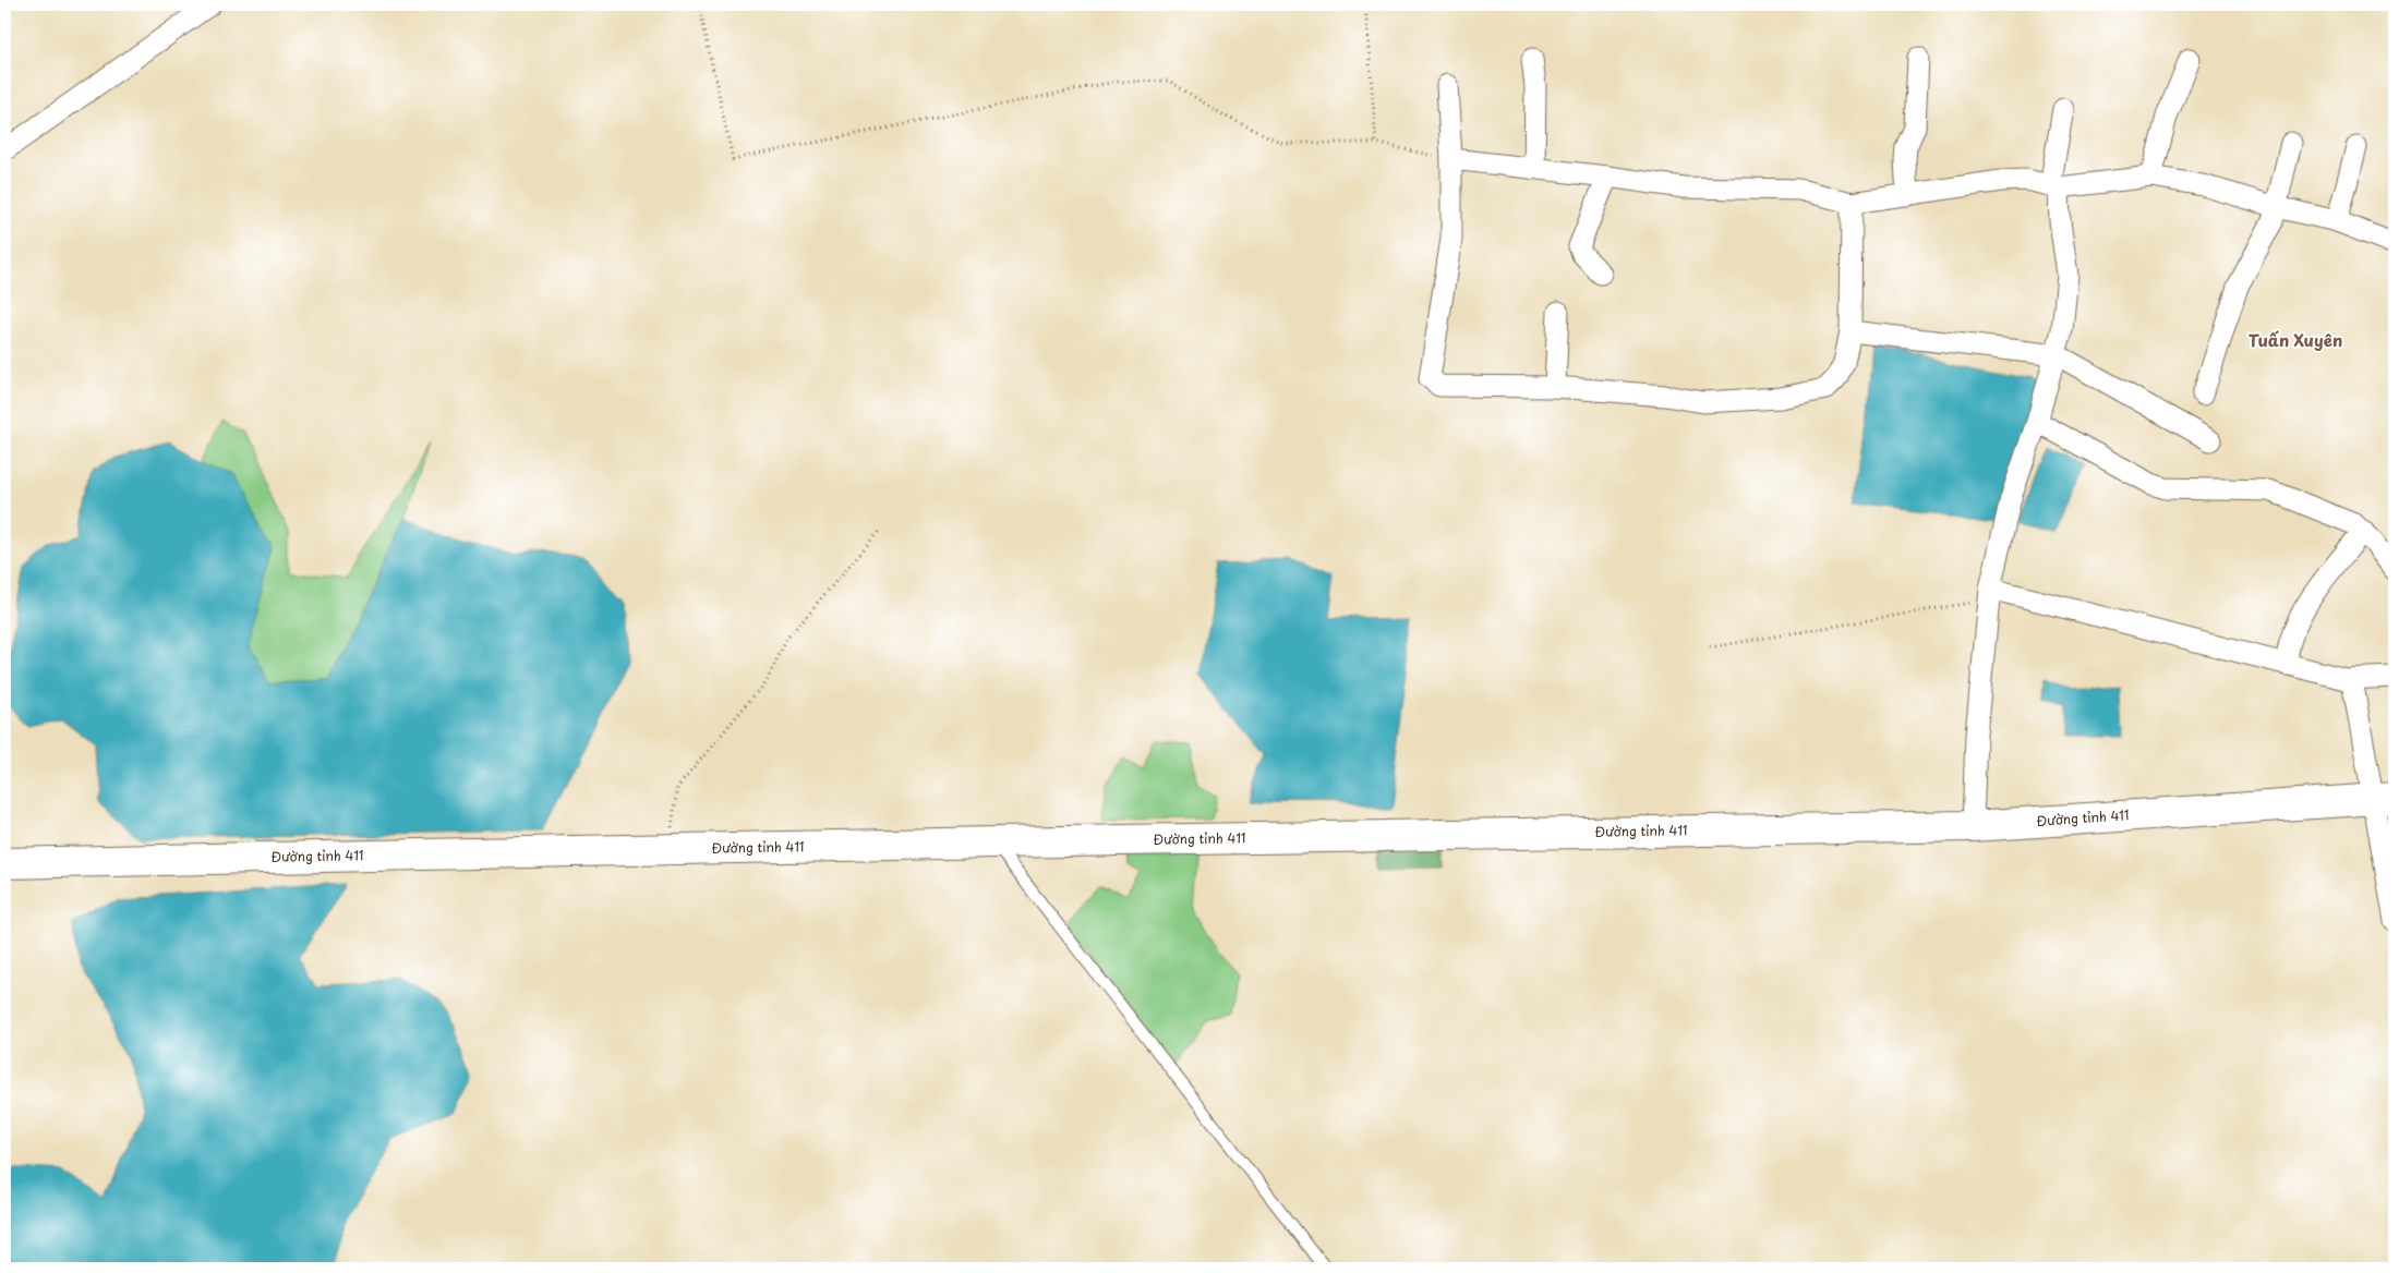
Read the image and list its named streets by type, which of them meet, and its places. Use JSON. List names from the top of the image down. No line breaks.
{"streets":{"main road":["Đường tỉnh 411"]},"districts":["Tuấn Xuyên"]}
